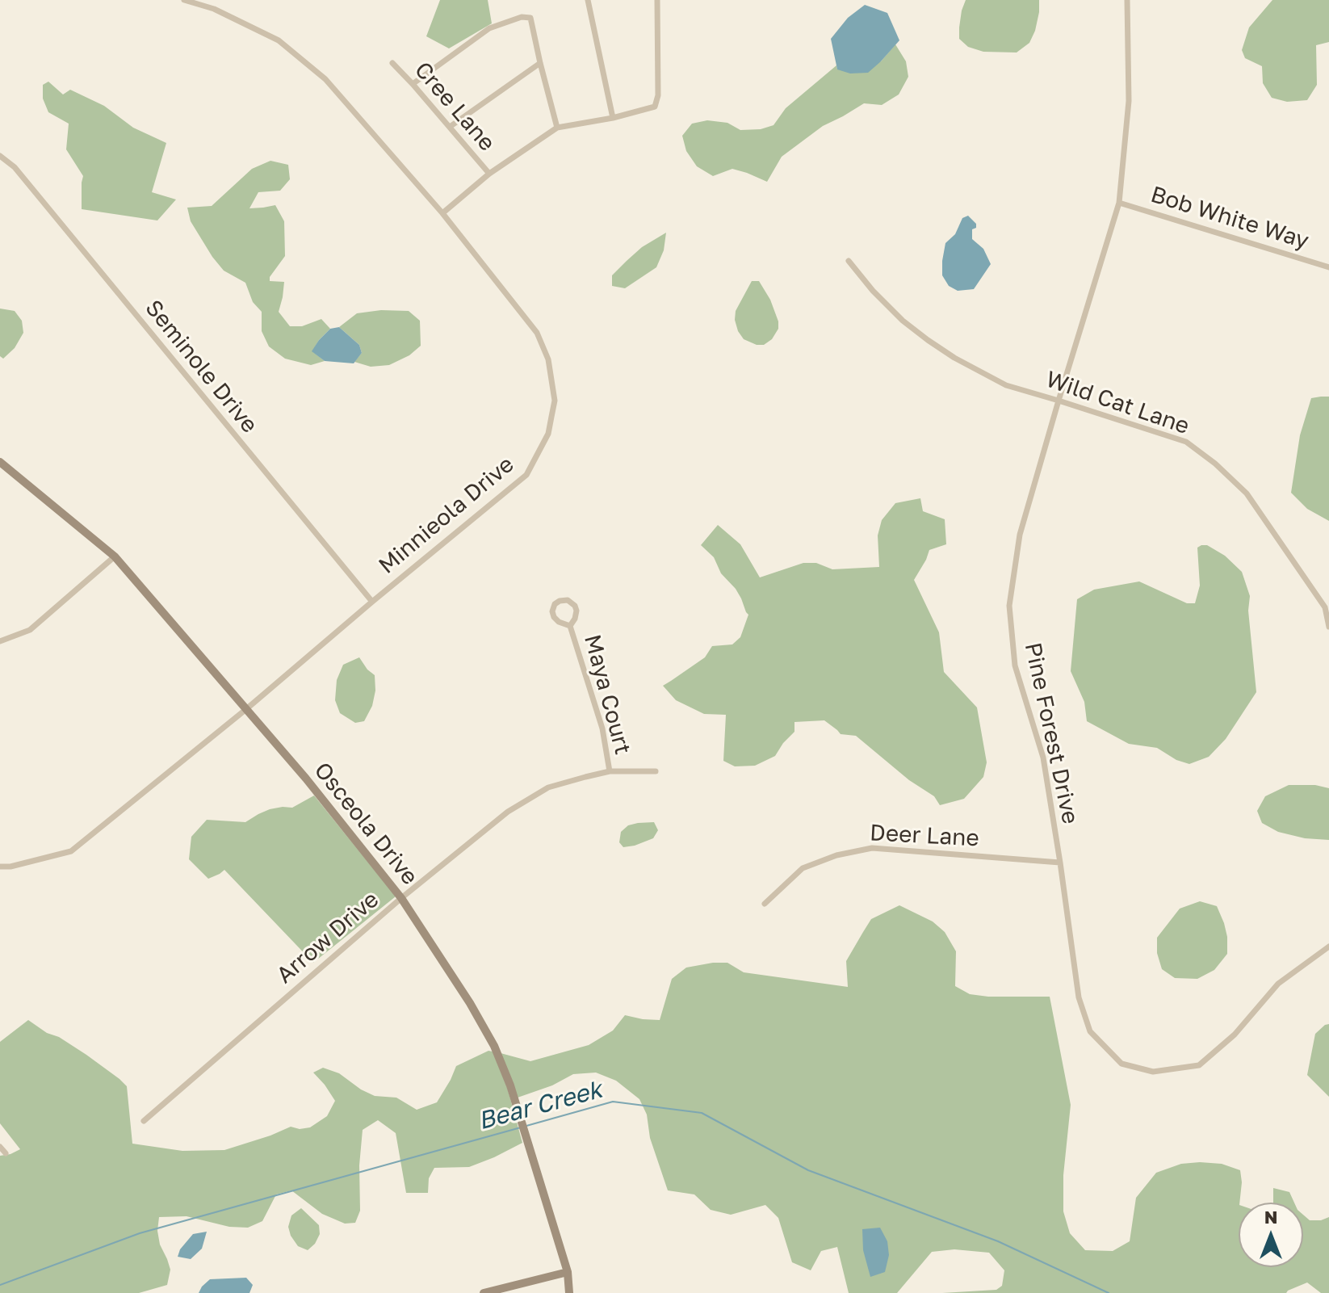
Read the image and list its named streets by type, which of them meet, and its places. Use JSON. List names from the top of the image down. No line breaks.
{"streets":{"street":["Cree Lane","Bob White Way","Seminole Drive","Wild Cat Lane","Minnieola Drive","Maya Court","Pine Forest Drive","Osceola Drive","Deer Lane","Arrow Drive"]},"crossings":[["Bob White Way","Pine Forest Drive"],["Seminole Drive","Minnieola Drive"],["Wild Cat Lane","Pine Forest Drive"],["Minnieola Drive","Osceola Drive"],["Maya Court","Arrow Drive"],["Pine Forest Drive","Deer Lane"],["Osceola Drive","Arrow Drive"]],"water":["Bear Creek"],"north":"top"}
